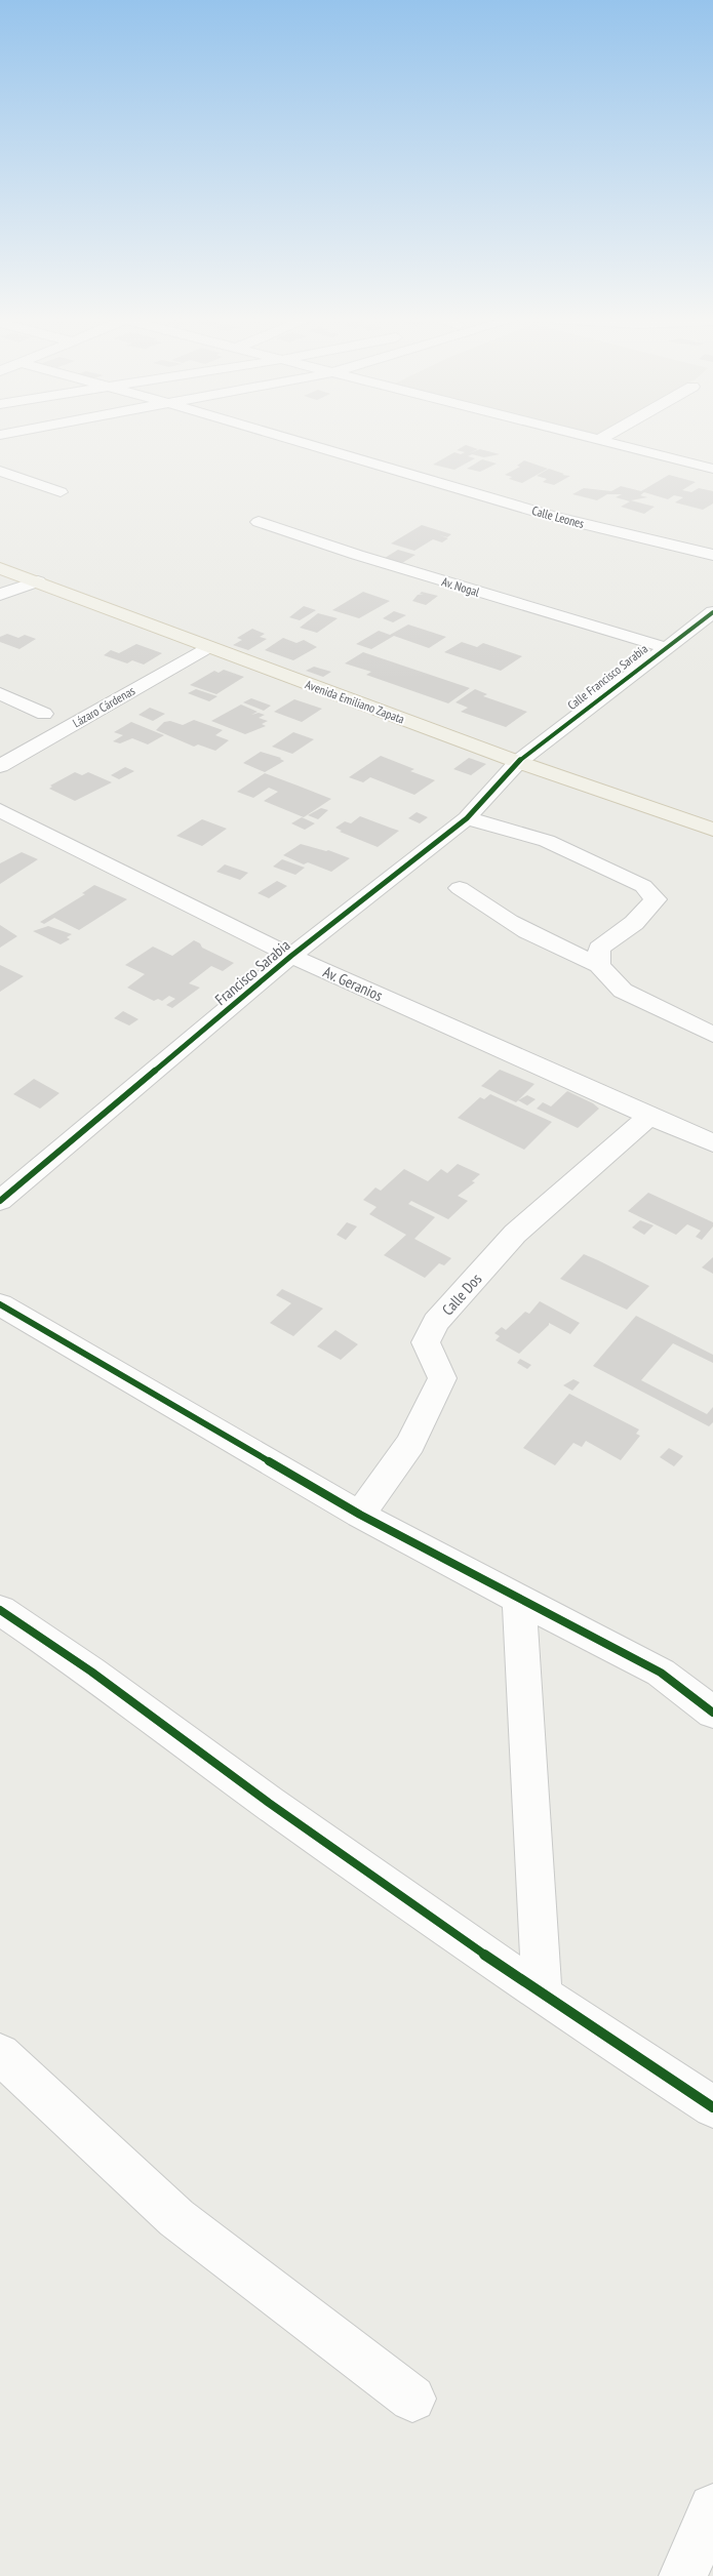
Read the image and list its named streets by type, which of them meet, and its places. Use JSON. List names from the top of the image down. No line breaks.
{"streets":{"main road":["Avenida Emiliano Zapata"],"street":["Calle Leones","Av. Nogal","Calle Francisco Sarabia","Lázaro Cárdenas","Francisco Sarabia","Av. Geranios","Calle Dos"]},"crossings":[["Av. Nogal","Calle Francisco Sarabia"],["Calle Francisco Sarabia","Avenida Emiliano Zapata"],["Calle Francisco Sarabia","Francisco Sarabia"],["Avenida Emiliano Zapata","Lázaro Cárdenas"],["Avenida Emiliano Zapata","Francisco Sarabia"],["Francisco Sarabia","Av. Geranios"],["Av. Geranios","Calle Dos"]]}
